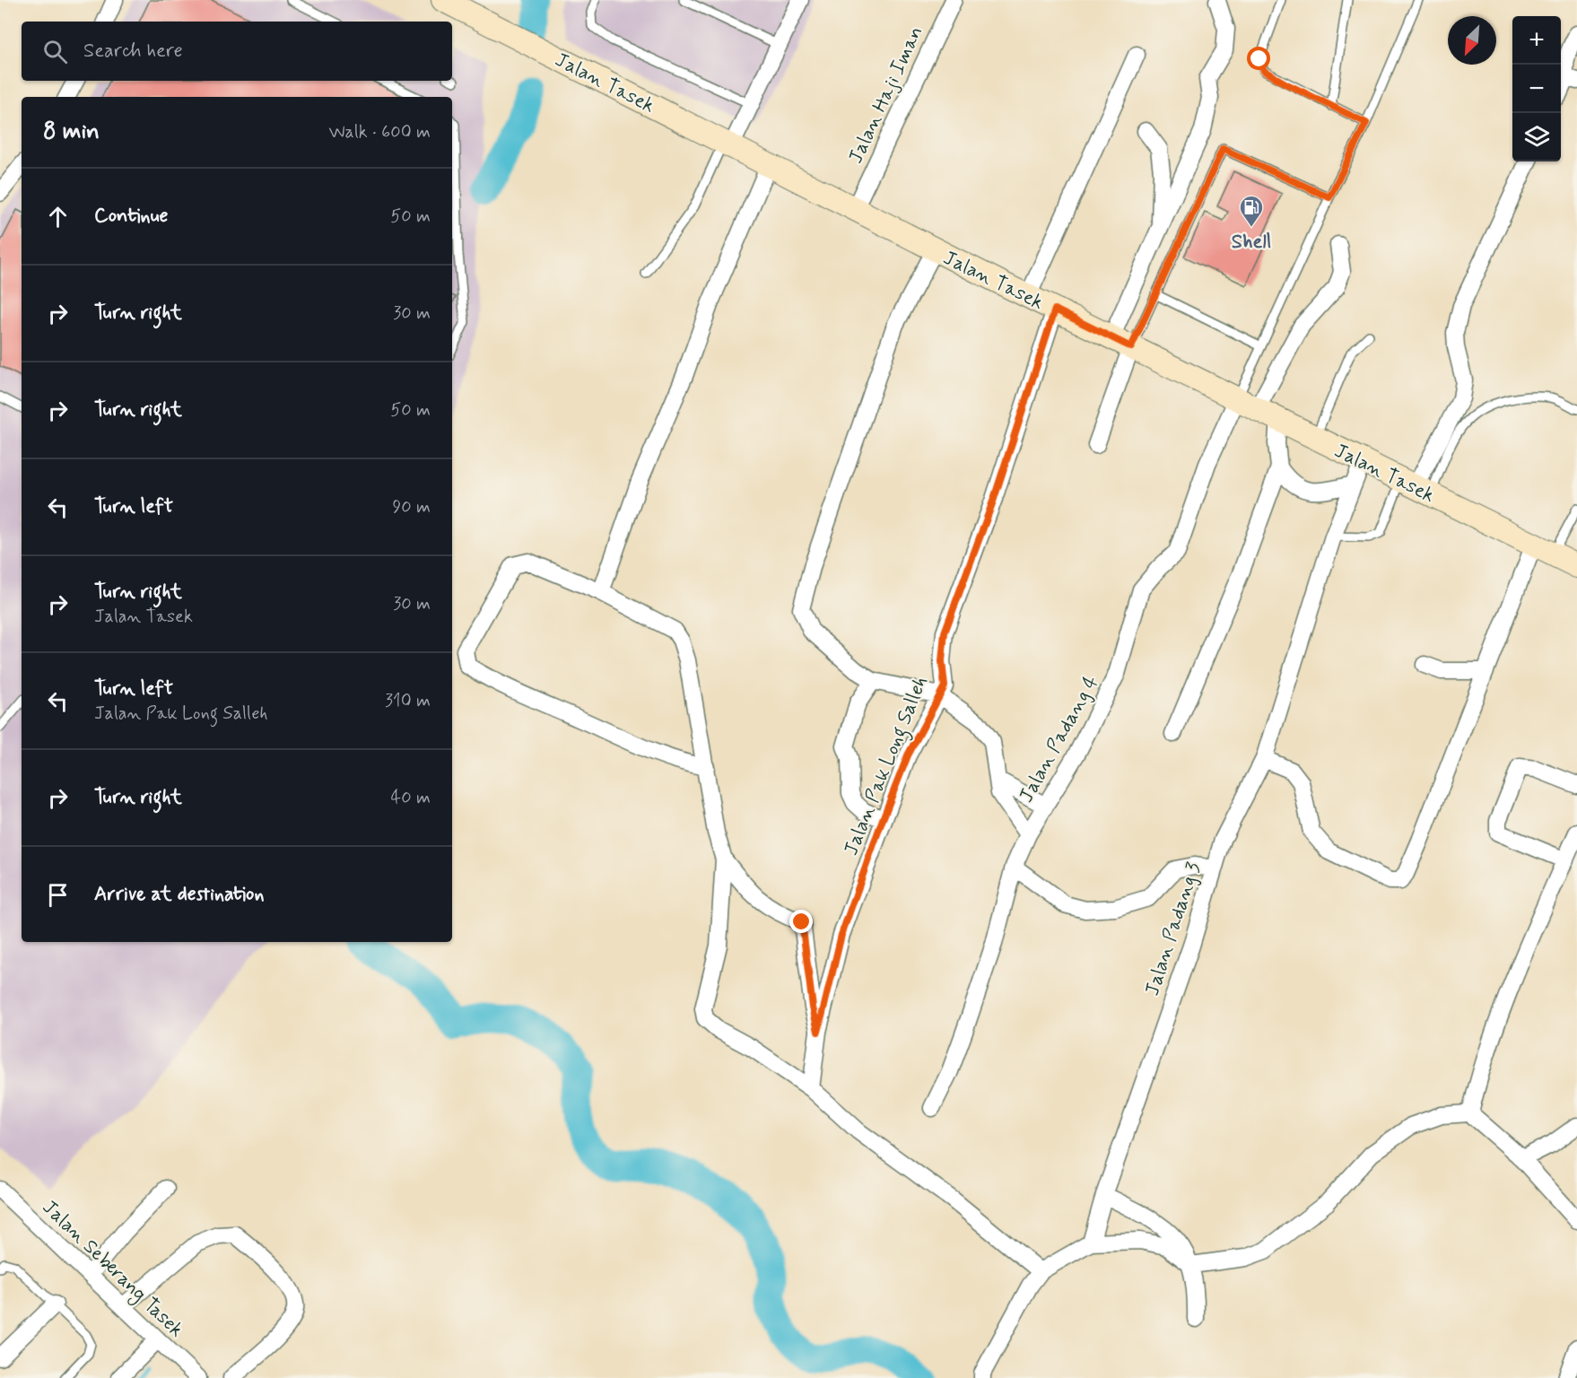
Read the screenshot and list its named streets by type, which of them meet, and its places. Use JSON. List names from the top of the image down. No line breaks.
{"streets":{"main road":["Jalan Tasek"],"street":["Jalan Haji Iman","Jalan Padang 4","Jalan Pak Long Salleh","Jalan Padang 3","Jalan Seberang Tasek"]},"crossings":[["Jalan Tasek","Jalan Haji Iman"],["Jalan Tasek","Jalan Padang 4"],["Jalan Tasek","Jalan Pak Long Salleh"],["Jalan Tasek","Jalan Padang 3"]],"places":{"fuel station":["Shell"]},"north":"bottom left","page":{"map_buttons":["+","−"],"search":"Search here","heading":["8 min","Walk · 600 m"],"list":[["Continue","50 m"],["Turn right","30 m"],["Turn right","50 m"],["Turn left","90 m"],["Turn right","Jalan Tasek","30 m"],["Turn left","Jalan Pak Long Salleh","310 m"],["Turn right","40 m"],"Arrive at destination"]}}
